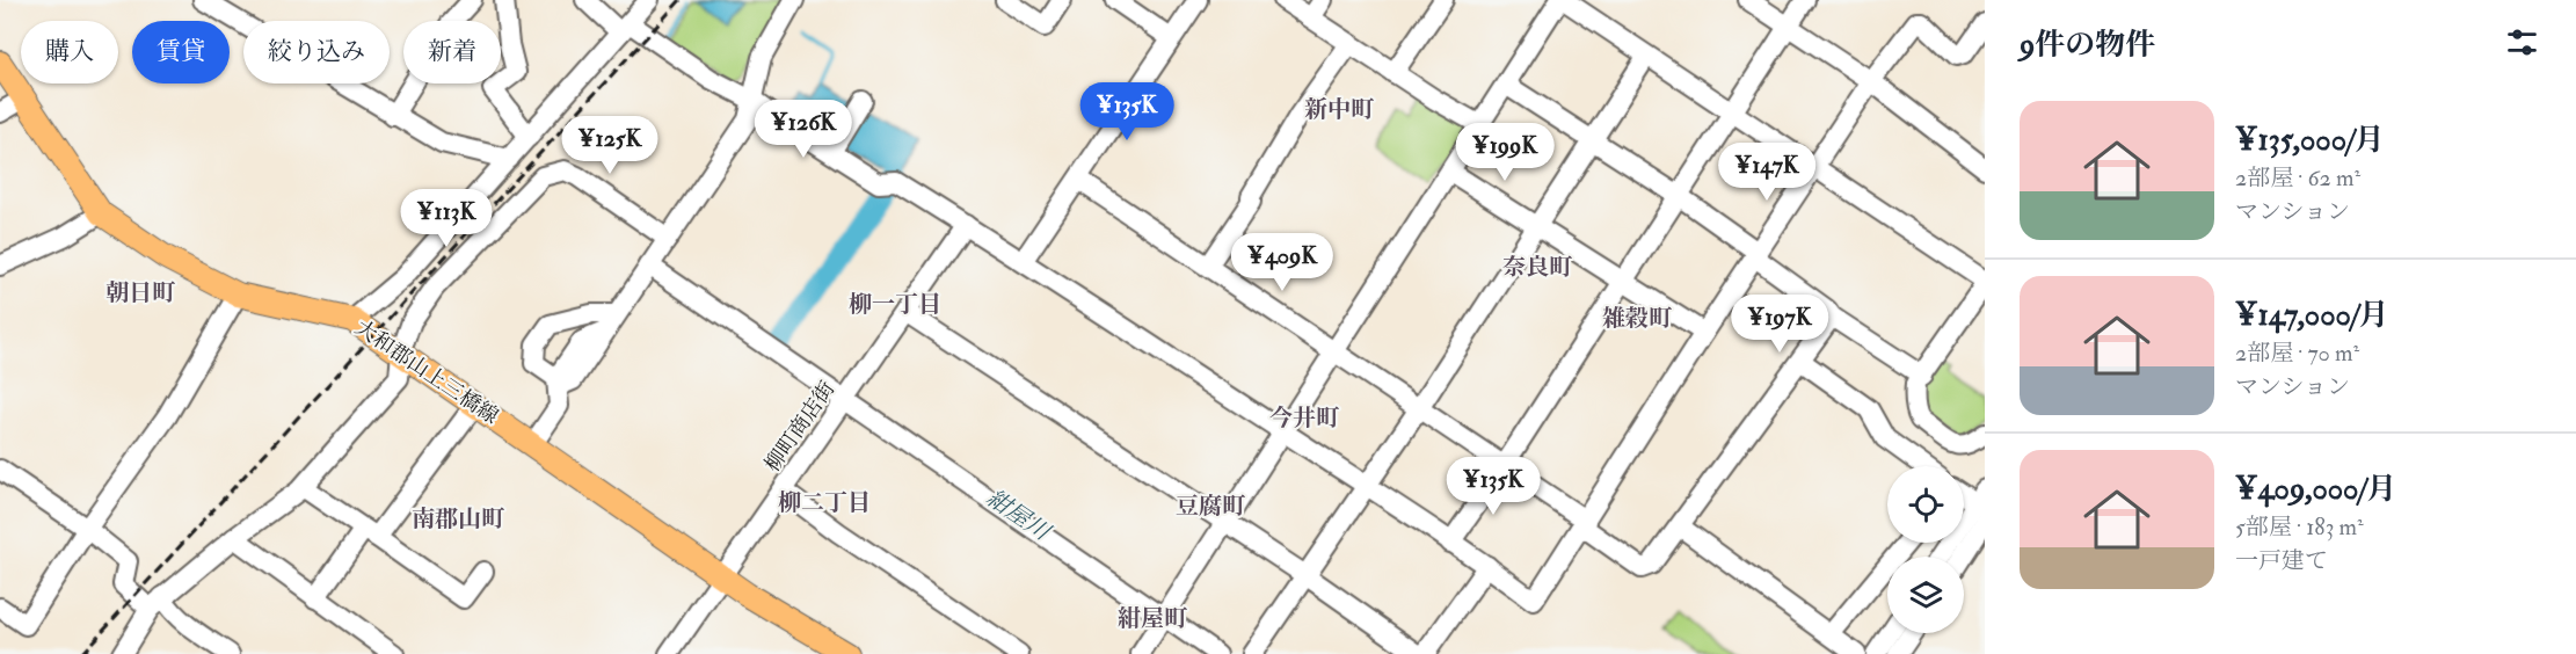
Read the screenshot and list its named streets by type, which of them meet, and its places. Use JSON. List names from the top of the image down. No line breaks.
{"streets":{"main road":["大和郡山上三橋線"],"street":["柳町商店街"]},"crossings":[["大和郡山上三橋線","柳町商店街"]],"districts":["新中町","奈良町","朝日町","柳一丁目","雑穀町","今井町","柳二丁目","豆腐町","南郡山町","紺屋町"],"water":["紺屋川"],"page":{"heading":"9件の物件","chip":["購入","賃貸","絞り込み","新着"],"price":["¥135K","¥126K","¥125K","¥199K","¥147K","¥113K","¥409K","¥197K","¥135K"],"list":[{"name":"¥135,000/月","note":"2部屋 · 62 m² · マンション"},{"name":"¥147,000/月","note":"2部屋 · 70 m² · マンション"},{"name":"¥409,000/月","note":"5部屋 · 183 m² · 一戸建て"}]}}
